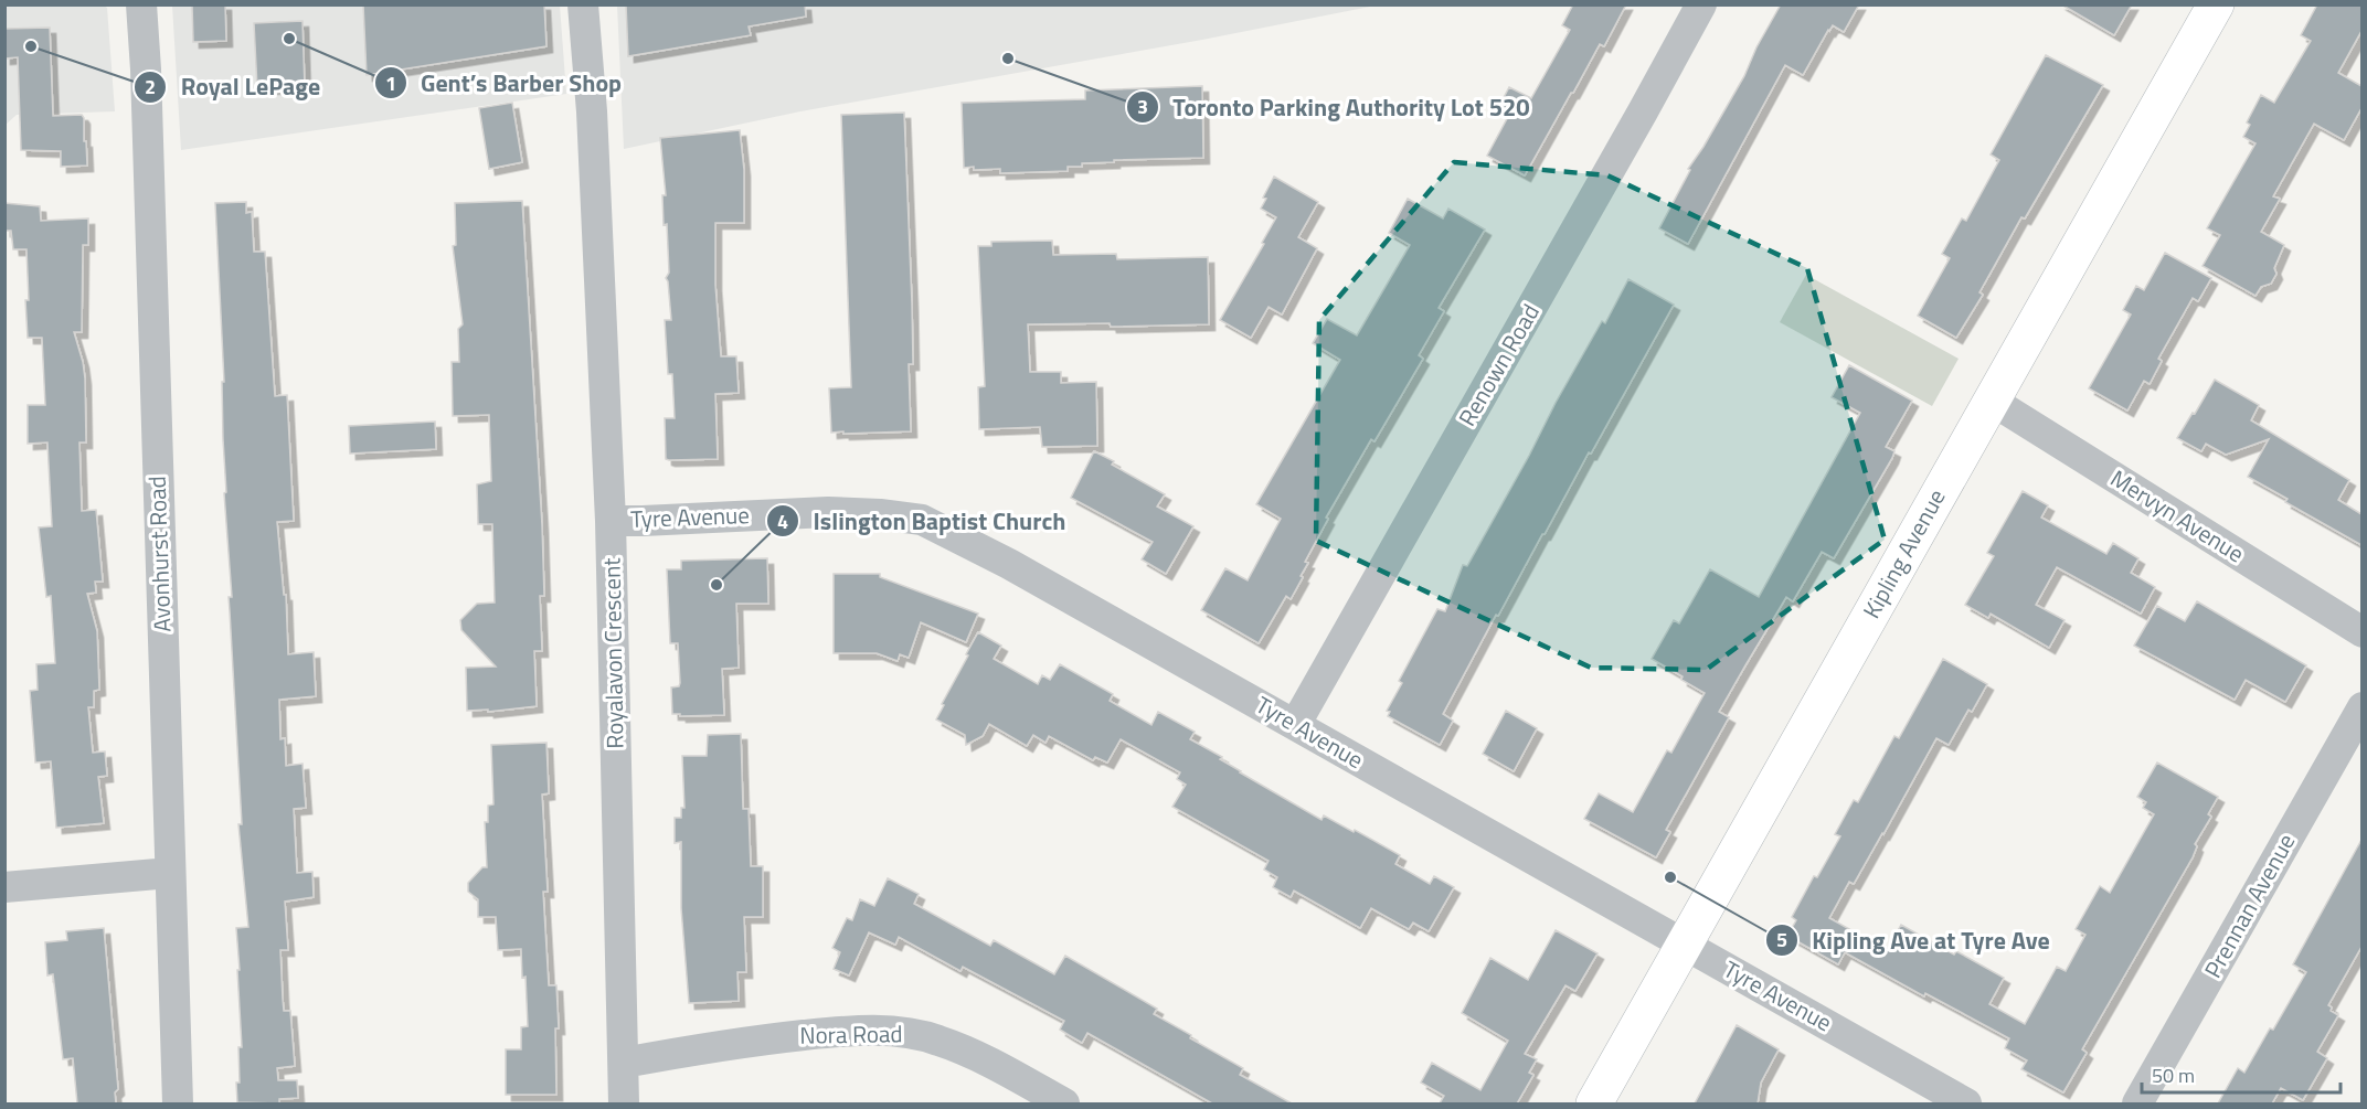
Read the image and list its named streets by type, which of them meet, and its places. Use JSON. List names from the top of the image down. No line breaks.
{"streets":{"main road":["Kipling Avenue"],"street":["Renown Road","Mervyn Avenue","Tyre Avenue","Avonhurst Road","Royalavon Crescent","Prennan Avenue","Nora Road"]},"crossings":[["Renown Road","Tyre Avenue"],["Mervyn Avenue","Kipling Avenue"],["Tyre Avenue","Kipling Avenue"],["Tyre Avenue","Royalavon Crescent"],["Royalavon Crescent","Nora Road"]],"places":["Gent’s Barber Shop","Royal LePage","Toronto Parking Authority Lot 520","Islington Baptist Church","Kipling Ave at Tyre Ave"],"scale_bar":"50 m"}
